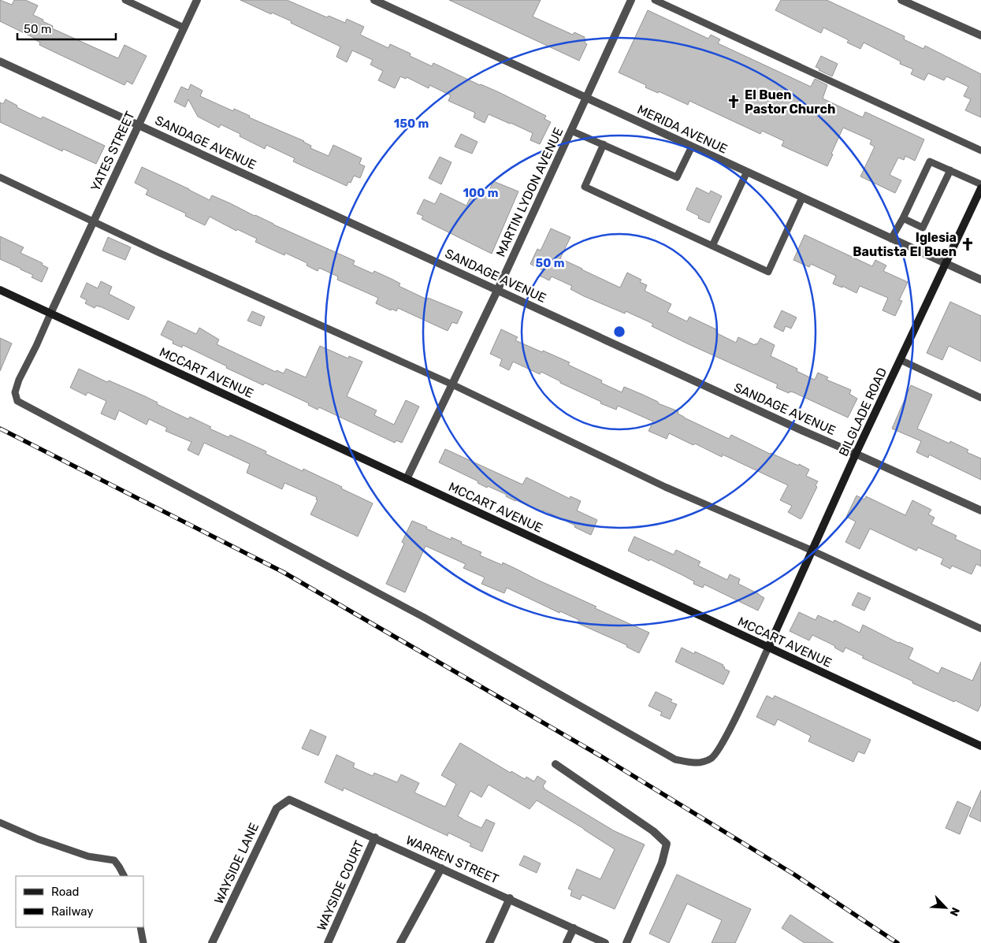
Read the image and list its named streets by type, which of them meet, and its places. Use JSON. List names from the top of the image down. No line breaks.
{"streets":{"main road":["MCCART AVENUE","BILGLADE ROAD"],"street":["MERIDA AVENUE","SANDAGE AVENUE","YATES STREET","MARTIN LYDON AVENUE","WARREN STREET","WAYSIDE LANE","WAYSIDE COURT"]},"crossings":[["MERIDA AVENUE","MARTIN LYDON AVENUE"],["MERIDA AVENUE","BILGLADE ROAD"],["SANDAGE AVENUE","YATES STREET"],["SANDAGE AVENUE","MARTIN LYDON AVENUE"],["SANDAGE AVENUE","BILGLADE ROAD"],["YATES STREET","MCCART AVENUE"],["MARTIN LYDON AVENUE","MCCART AVENUE"],["MCCART AVENUE","BILGLADE ROAD"],["WARREN STREET","WAYSIDE LANE"],["WARREN STREET","WAYSIDE COURT"]],"places":{"church":["El Buen Pastor Church","Iglesia Bautista El Buen"]},"legend":["Road","Railway"],"scale_bar":"50 m","north":"bottom right","rings":["150 m","100 m","50 m"]}
